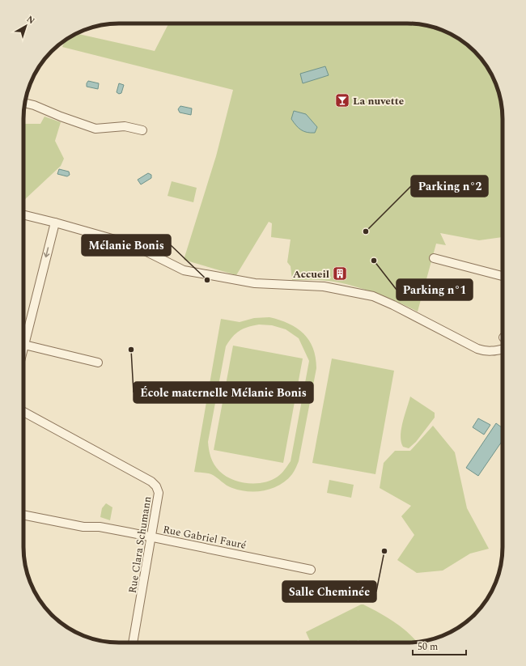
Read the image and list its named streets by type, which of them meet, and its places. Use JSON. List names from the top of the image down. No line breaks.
{"streets":{"street":["Rue Gabriel Fauré","Rue Clara Schumann"]},"crossings":[["Rue Gabriel Fauré","Rue Clara Schumann"]],"places":{"bar":["La nuvette"],"other":["Parking n°2","Parking n°1","Mélanie Bonis","École maternelle Mélanie Bonis","Salle Cheminée"],"building":["Accueil"]},"scale_bar":"50 m","north":"top right"}
